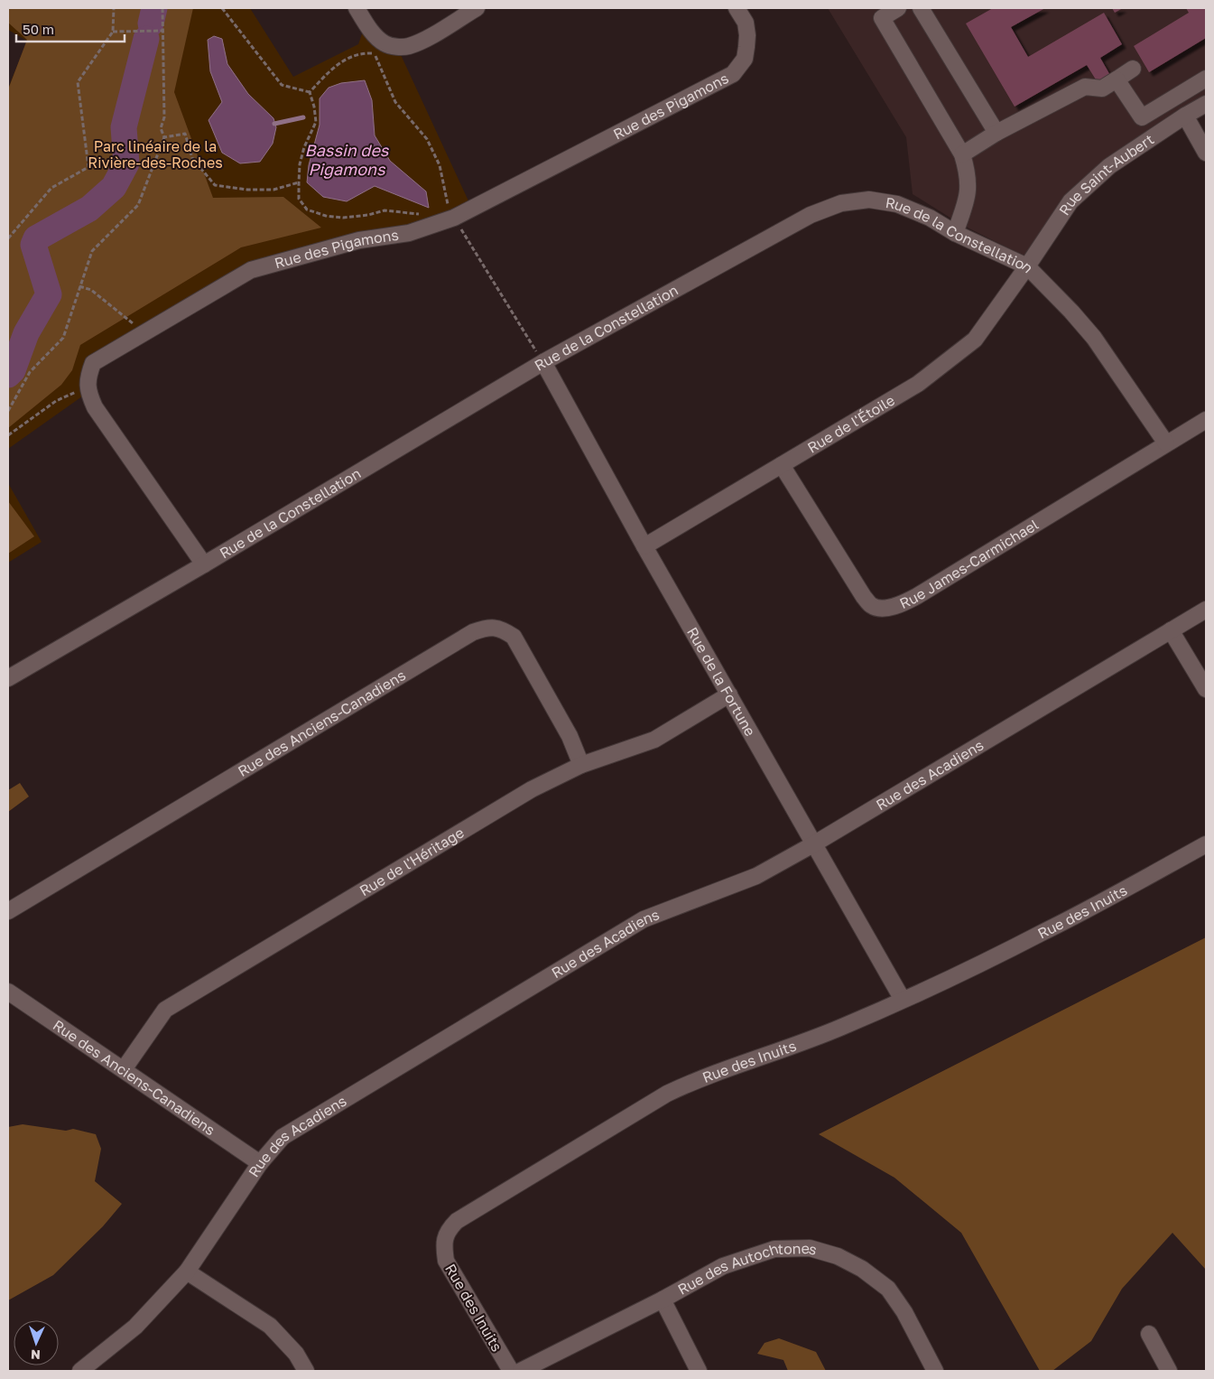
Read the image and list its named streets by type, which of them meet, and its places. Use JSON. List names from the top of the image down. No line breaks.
{"streets":{"street":["Rue des Pigamons","Rue Saint-Aubert","Rue de la Constellation","Rue de l'Étoile","Rue James-Carmichael","Rue de la Fortune","Rue des Anciens-Canadiens","Rue des Acadiens","Rue de l'Héritage","Rue des Inuits","Rue des Autochtones"]},"crossings":[["Rue des Pigamons","Rue de la Constellation"],["Rue Saint-Aubert","Rue de la Constellation"],["Rue Saint-Aubert","Rue de l'Étoile"],["Rue de la Constellation","Rue de l'Étoile"],["Rue de la Constellation","Rue James-Carmichael"],["Rue de la Constellation","Rue de la Fortune"],["Rue de l'Étoile","Rue James-Carmichael"],["Rue de l'Étoile","Rue de la Fortune"],["Rue de la Fortune","Rue des Acadiens"],["Rue de la Fortune","Rue de l'Héritage"],["Rue de la Fortune","Rue des Inuits"],["Rue des Anciens-Canadiens","Rue des Acadiens"],["Rue des Anciens-Canadiens","Rue de l'Héritage"]],"water":["Bassin des Pigamons"],"parks":["Parc linéaire de la Rivière-des-Roches"],"scale_bar":"50 m","north":"bottom"}
